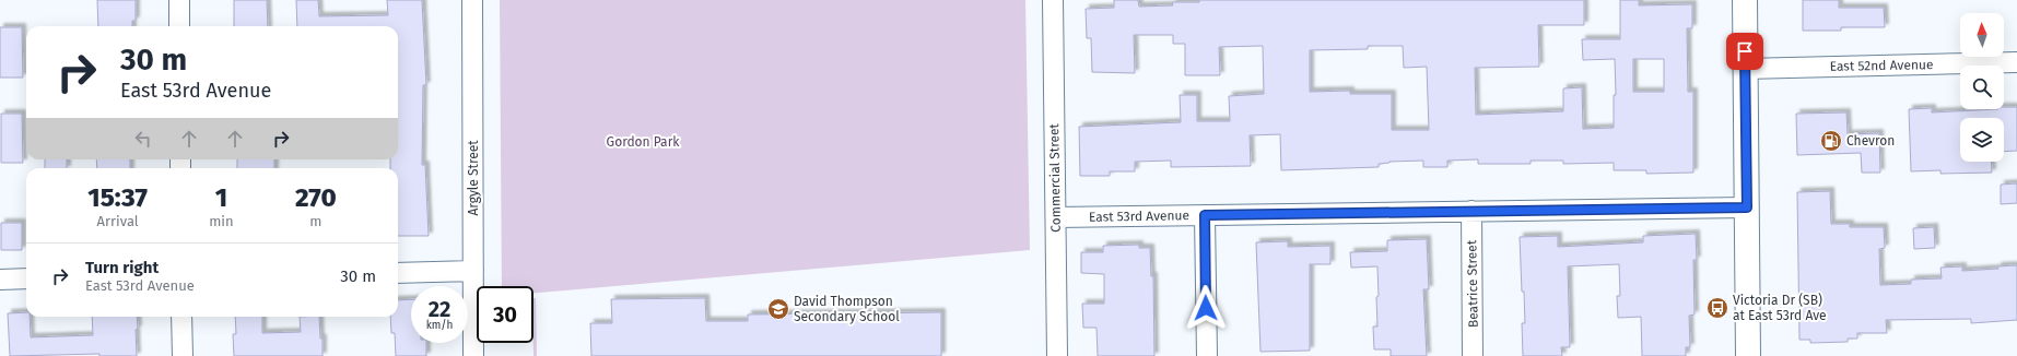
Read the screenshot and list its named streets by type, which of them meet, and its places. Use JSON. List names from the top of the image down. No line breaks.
{"streets":{"street":["East 52nd Avenue","Argyle Street","Commercial Street","East 53rd Avenue","Beatrice Street"]},"crossings":[["Commercial Street","East 53rd Avenue"],["East 53rd Avenue","Beatrice Street"]],"parks":["Gordon Park"],"places":{"fuel station":["Chevron"],"bus stop":["Victoria Dr (SB) at East 53rd Ave"],"school or university":["David Thompson Secondary School"]},"north":"top","page":{"turn":["30 m","East 53rd Avenue"],"eta":["15:37","Arrival","1","min","270","m"],"list":[{"name":"Turn right","note":"East 53rd Avenue","value":"30 m"}],"speed":"22 km/h","limit":"30"}}
